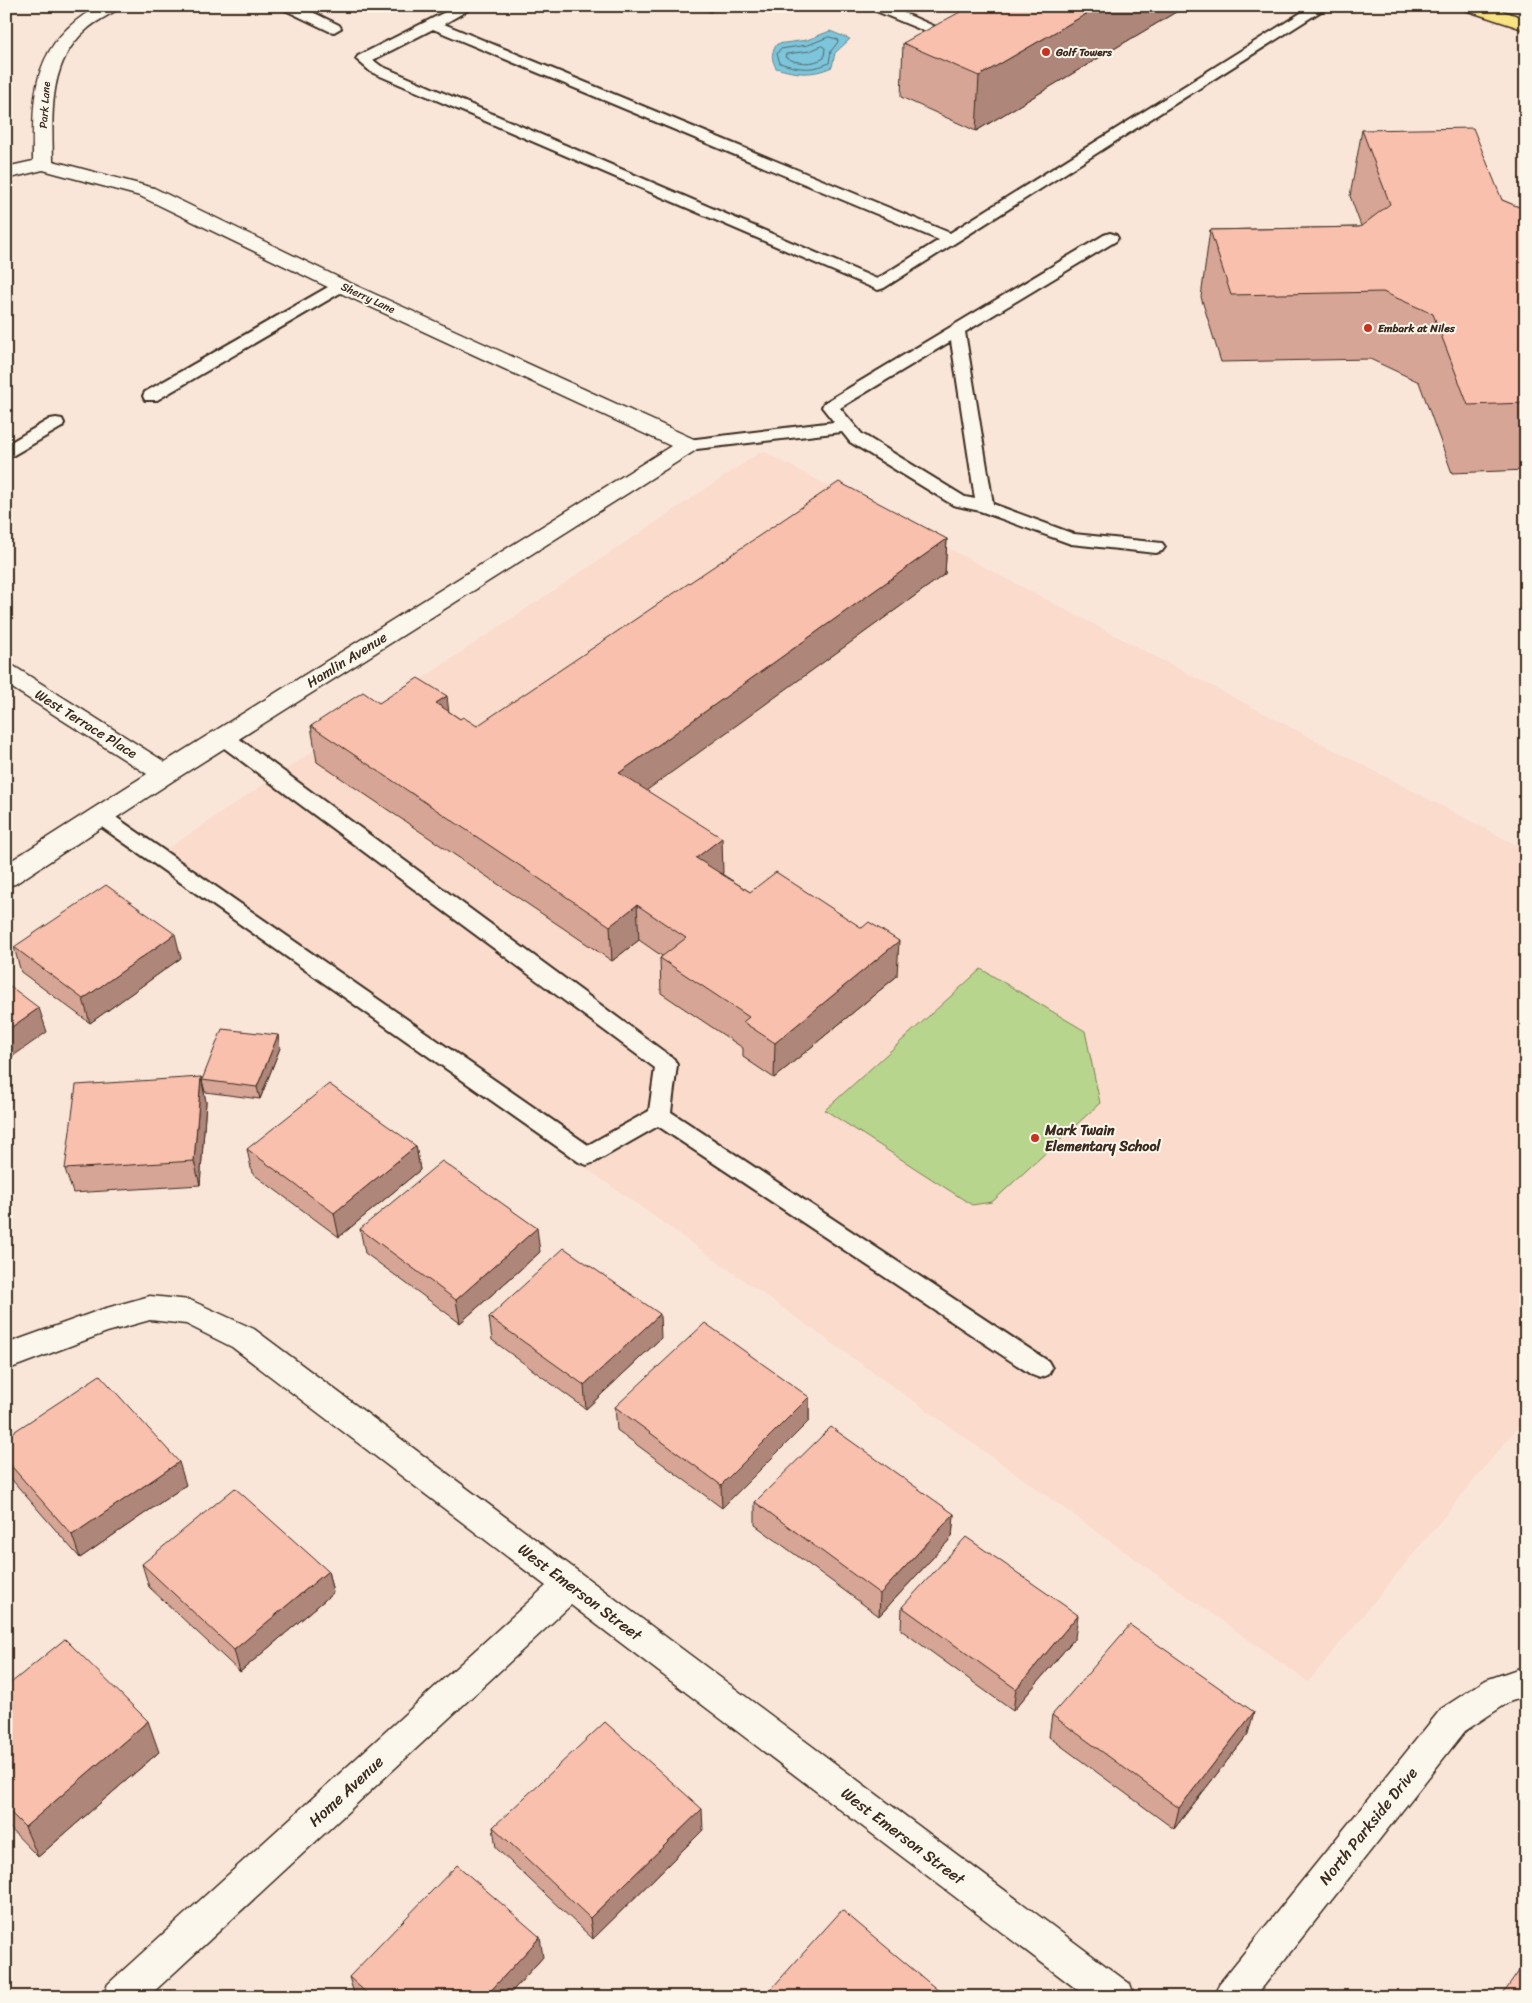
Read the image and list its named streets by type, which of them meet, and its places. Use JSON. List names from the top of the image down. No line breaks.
{"streets":{"street":["Park Lane","Sherry Lane","Hamlin Avenue","West Terrace Place","West Emerson Street","Home Avenue","North Parkside Drive"]},"crossings":[["Park Lane","Sherry Lane"],["Sherry Lane","Hamlin Avenue"],["Hamlin Avenue","West Terrace Place"],["West Emerson Street","Home Avenue"]],"places":["Golf Towers","Embark at Niles","Mark Twain Elementary School"]}
